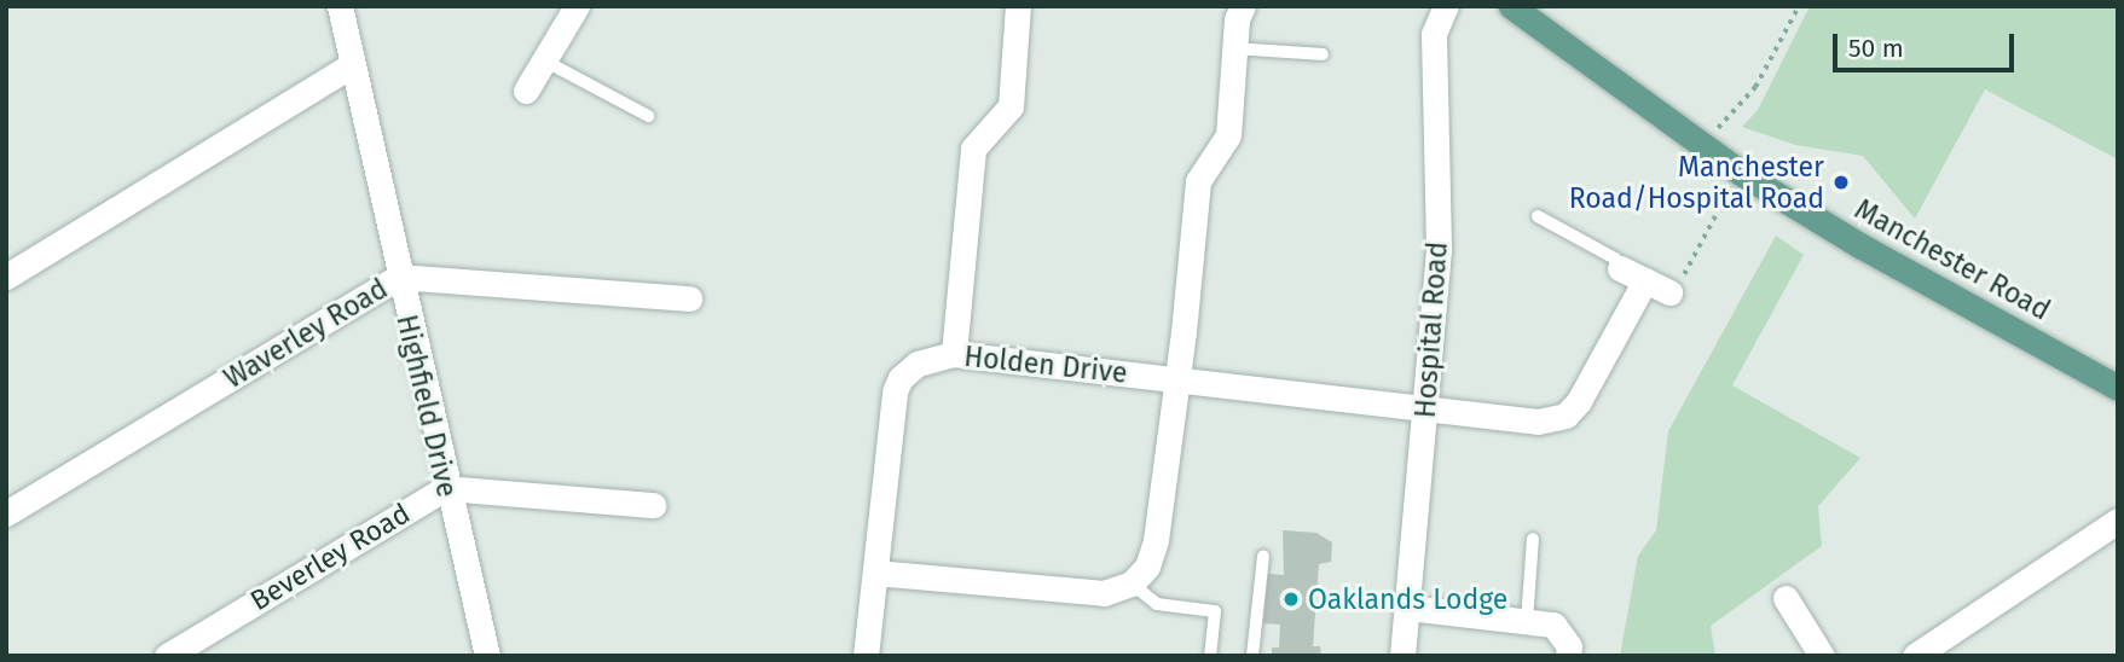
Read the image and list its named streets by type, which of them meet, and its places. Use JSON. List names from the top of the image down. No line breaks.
{"streets":{"main road":["Manchester Road"],"street":["Hospital Road","Waverley Road","Holden Drive","Highfield Drive","Beverley Road"]},"crossings":[["Hospital Road","Holden Drive"],["Waverley Road","Highfield Drive"],["Highfield Drive","Beverley Road"]],"places":["Manchester Road/Hospital Road","Oaklands Lodge"],"scale_bar":"50 m"}
